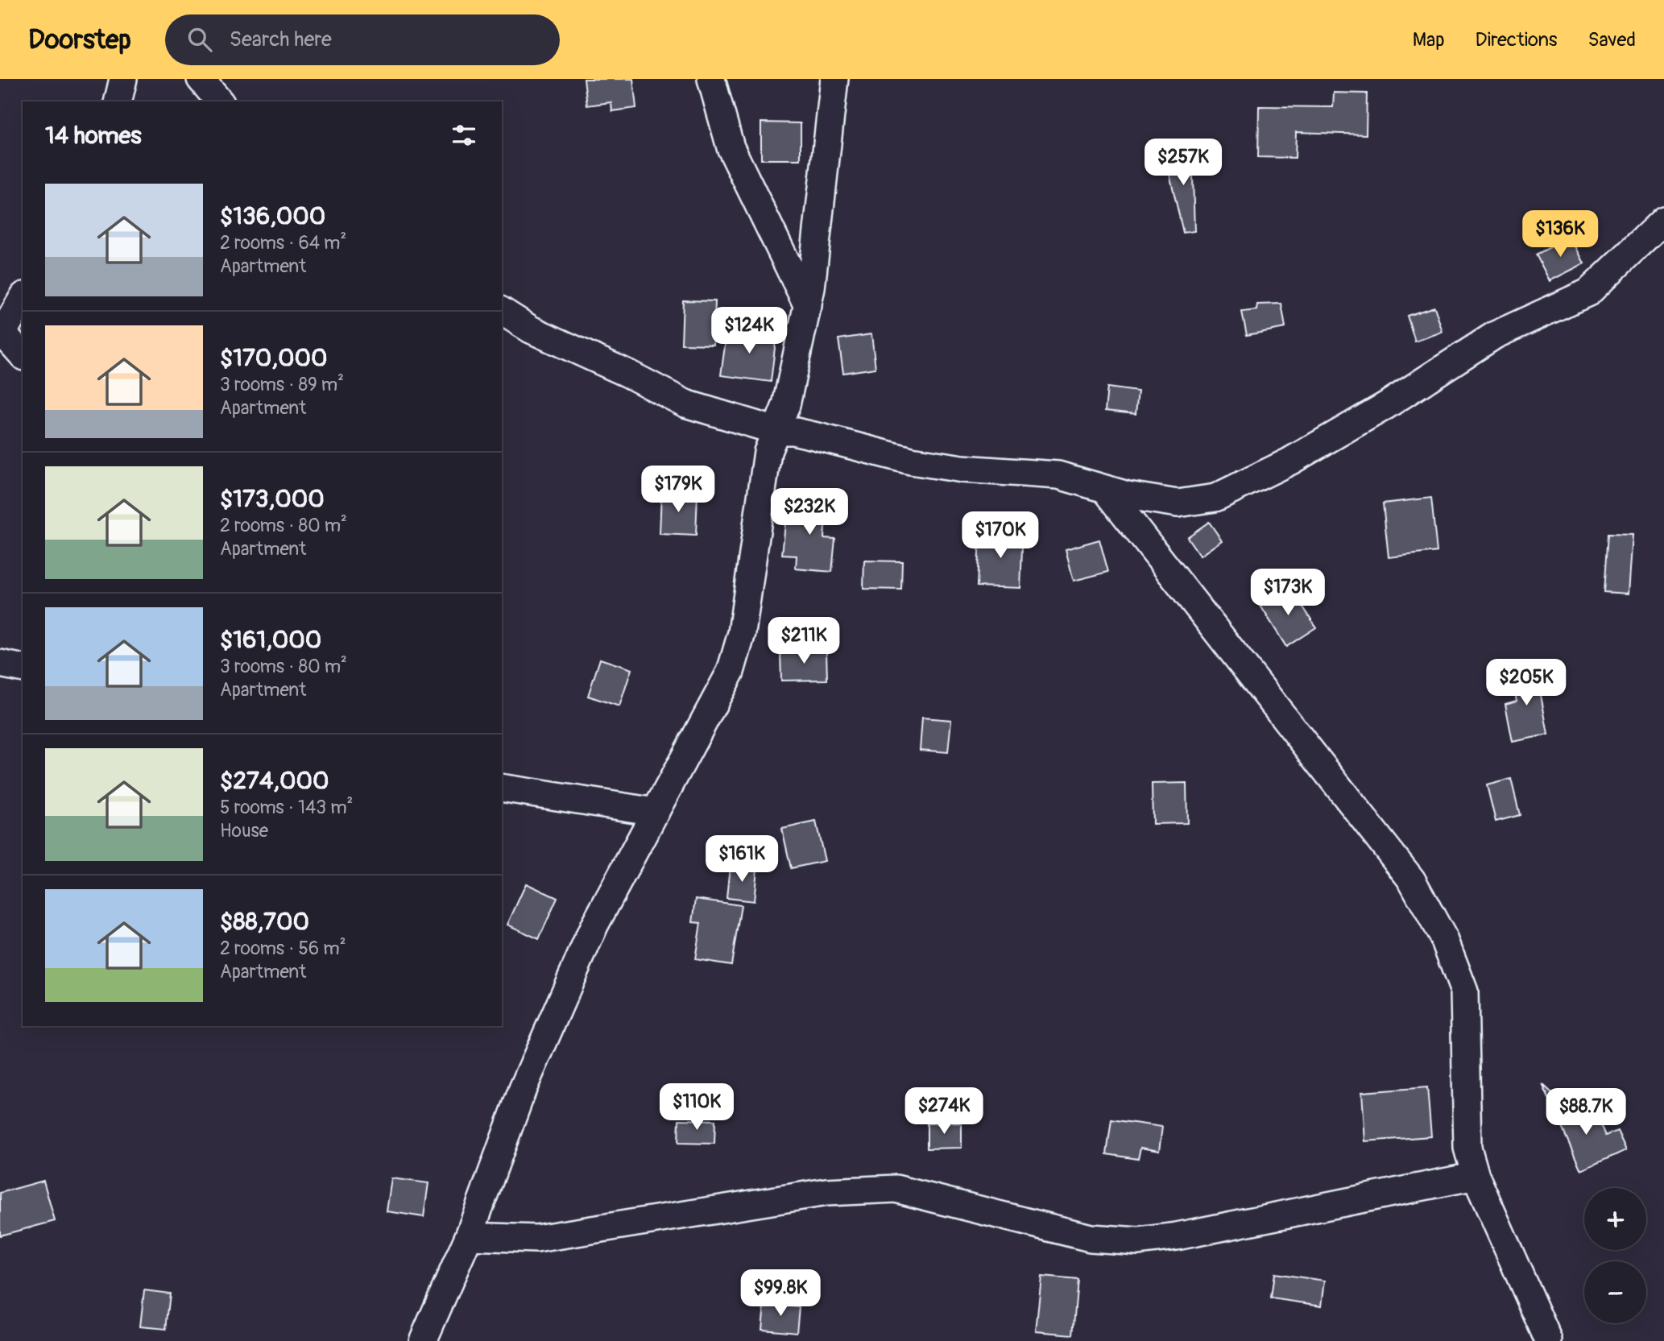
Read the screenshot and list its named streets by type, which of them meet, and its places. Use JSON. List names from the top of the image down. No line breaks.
{"page":{"header":"Doorstep","search":"Search here","nav":["Map","Directions","Saved"],"heading":"14 homes","price":["$257K","$136K","$124K","$179K","$232K","$170K","$173K","$211K","$205K","$161K","$110K","$274K","$88.7K","$99.8K"],"list":[{"name":"$136,000","note":"2 rooms · 64 m² · Apartment"},{"name":"$170,000","note":"3 rooms · 89 m² · Apartment"},{"name":"$173,000","note":"2 rooms · 80 m² · Apartment"},{"name":"$161,000","note":"3 rooms · 80 m² · Apartment"},{"name":"$274,000","note":"5 rooms · 143 m² · House"},{"name":"$88,700","note":"2 rooms · 56 m² · Apartment"}],"map_buttons":["+","−"]}}
